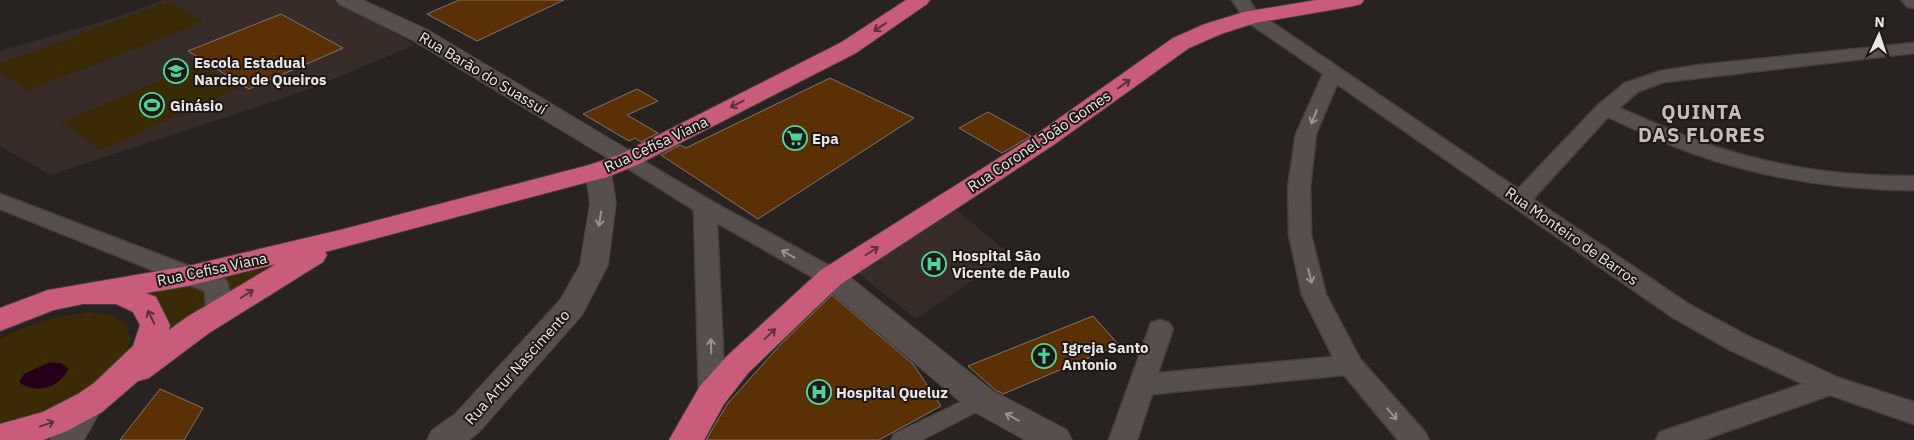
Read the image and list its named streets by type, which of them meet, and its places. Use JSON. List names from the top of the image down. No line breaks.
{"streets":{"highway":["Rua Coronel João Gomes","Rua Cefisa Viana"],"street":["Rua Barão do Suassuí","Rua Monteiro de Barros","Rua Artur Nascimento"]},"crossings":[["Rua Barão do Suassuí","Rua Coronel João Gomes"],["Rua Barão do Suassuí","Rua Cefisa Viana"],["Rua Barão do Suassuí","Rua Artur Nascimento"],["Rua Coronel João Gomes","Rua Monteiro de Barros"],["Rua Cefisa Viana","Rua Artur Nascimento"]],"one_way":["Rua Coronel João Gomes","Rua Artur Nascimento"],"districts":["QUINTA DAS FLORES"],"places":{"school or university":["Escola Estadual Narciso de Queiros"],"sports":["Ginásio"],"supermarket":["Epa"],"hospital":["Hospital São Vicente de Paulo","Hospital Queluz"],"church":["Igreja Santo Antonio"]},"north":"top"}
